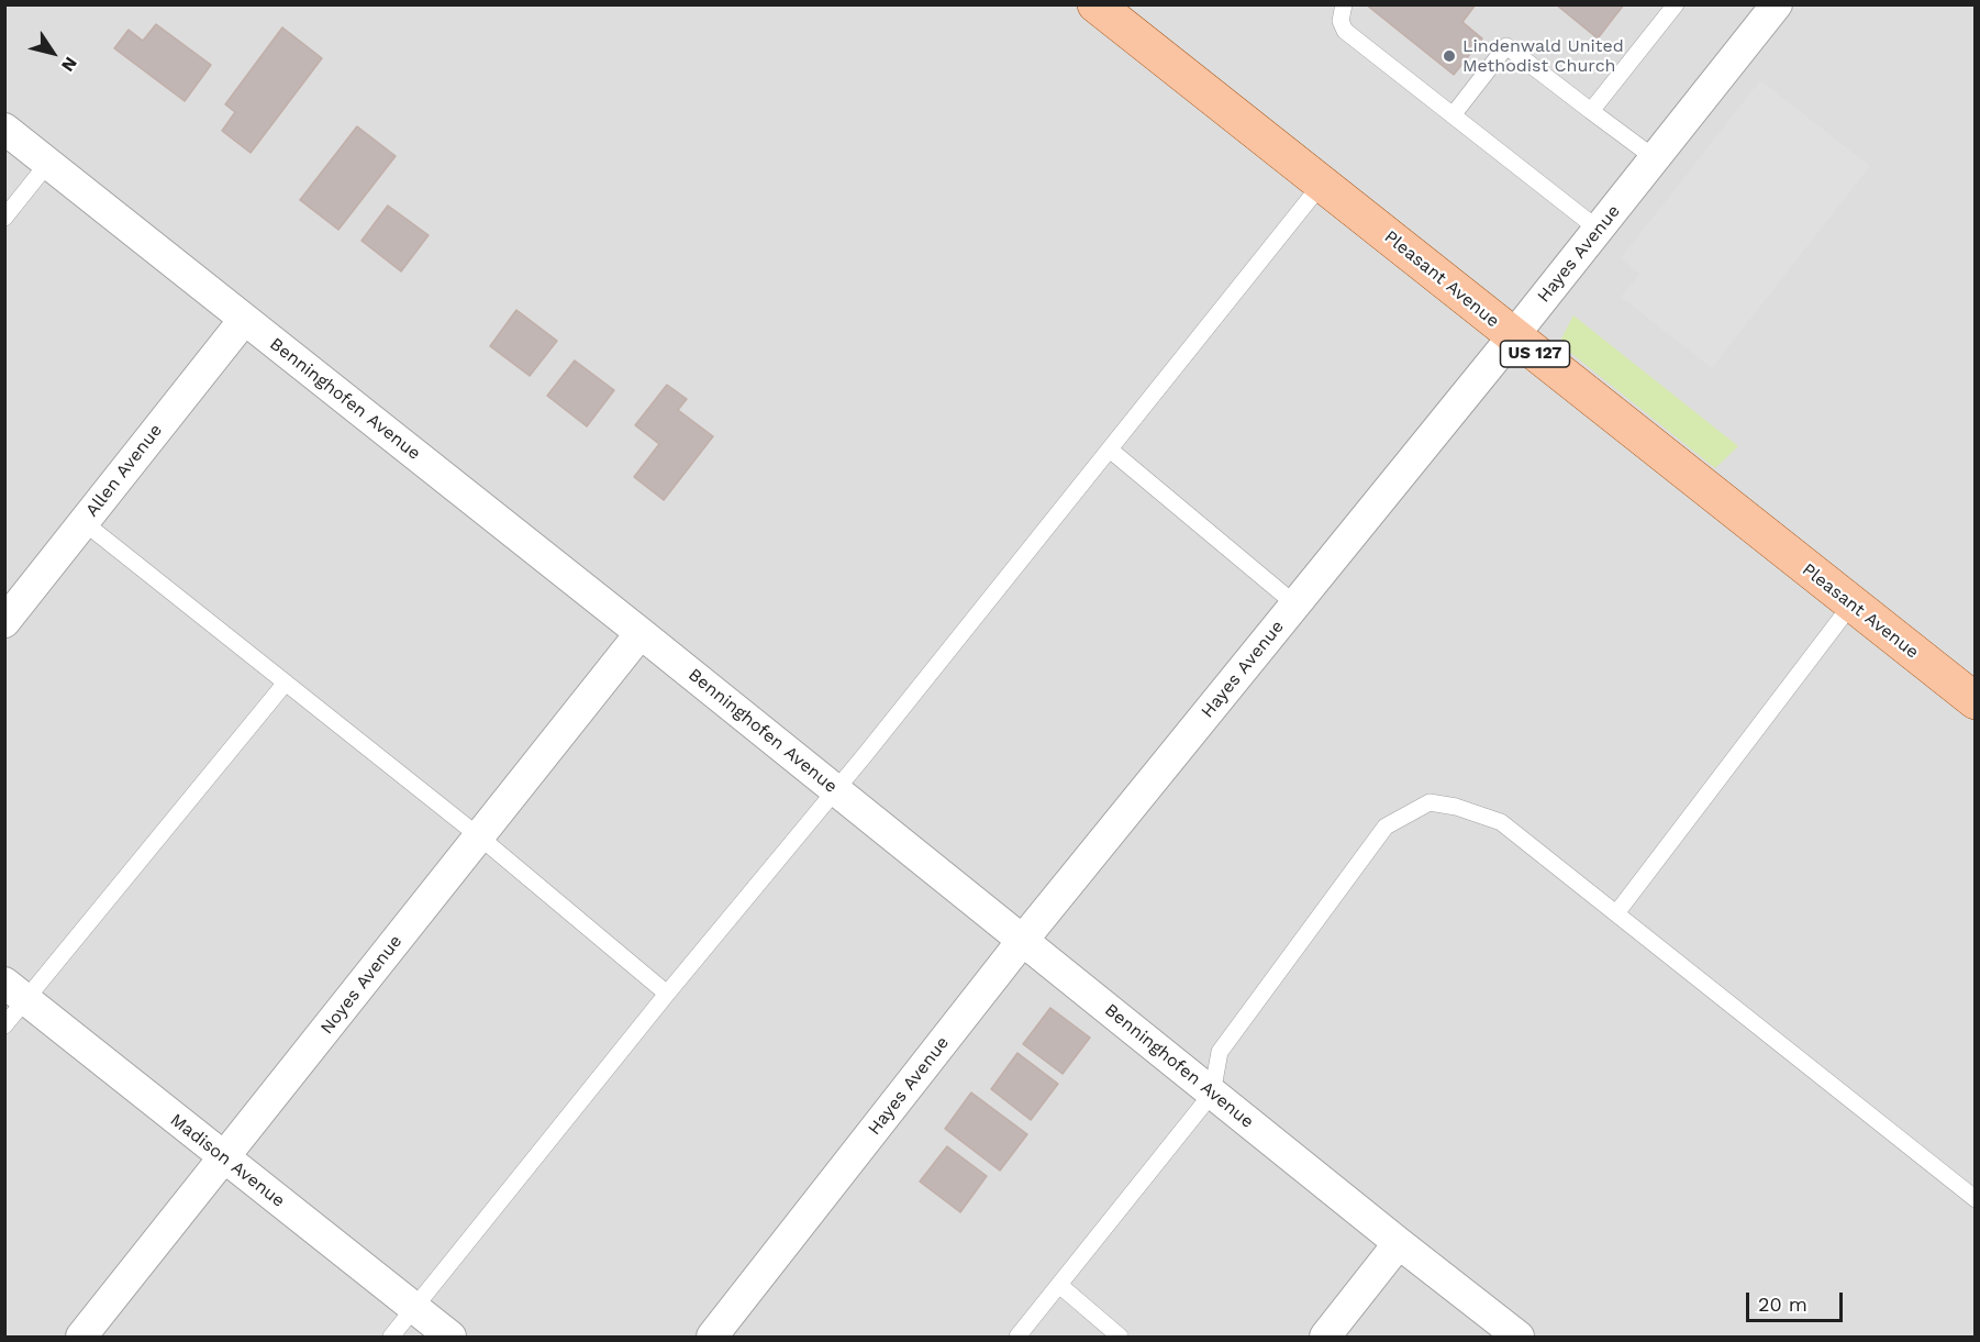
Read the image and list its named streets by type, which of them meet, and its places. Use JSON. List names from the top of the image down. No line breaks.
{"streets":{"main road":["Pleasant Avenue","US 127"],"street":["Hayes Avenue","Benninghofen Avenue","Allen Avenue","Noyes Avenue","Madison Avenue"]},"crossings":[["Hayes Avenue","Pleasant Avenue"],["Hayes Avenue","Benninghofen Avenue"],["Benninghofen Avenue","Allen Avenue"],["Benninghofen Avenue","Noyes Avenue"],["Noyes Avenue","Madison Avenue"]],"places":["Lindenwald United Methodist Church"],"scale_bar":"20 m","north":"bottom right"}
